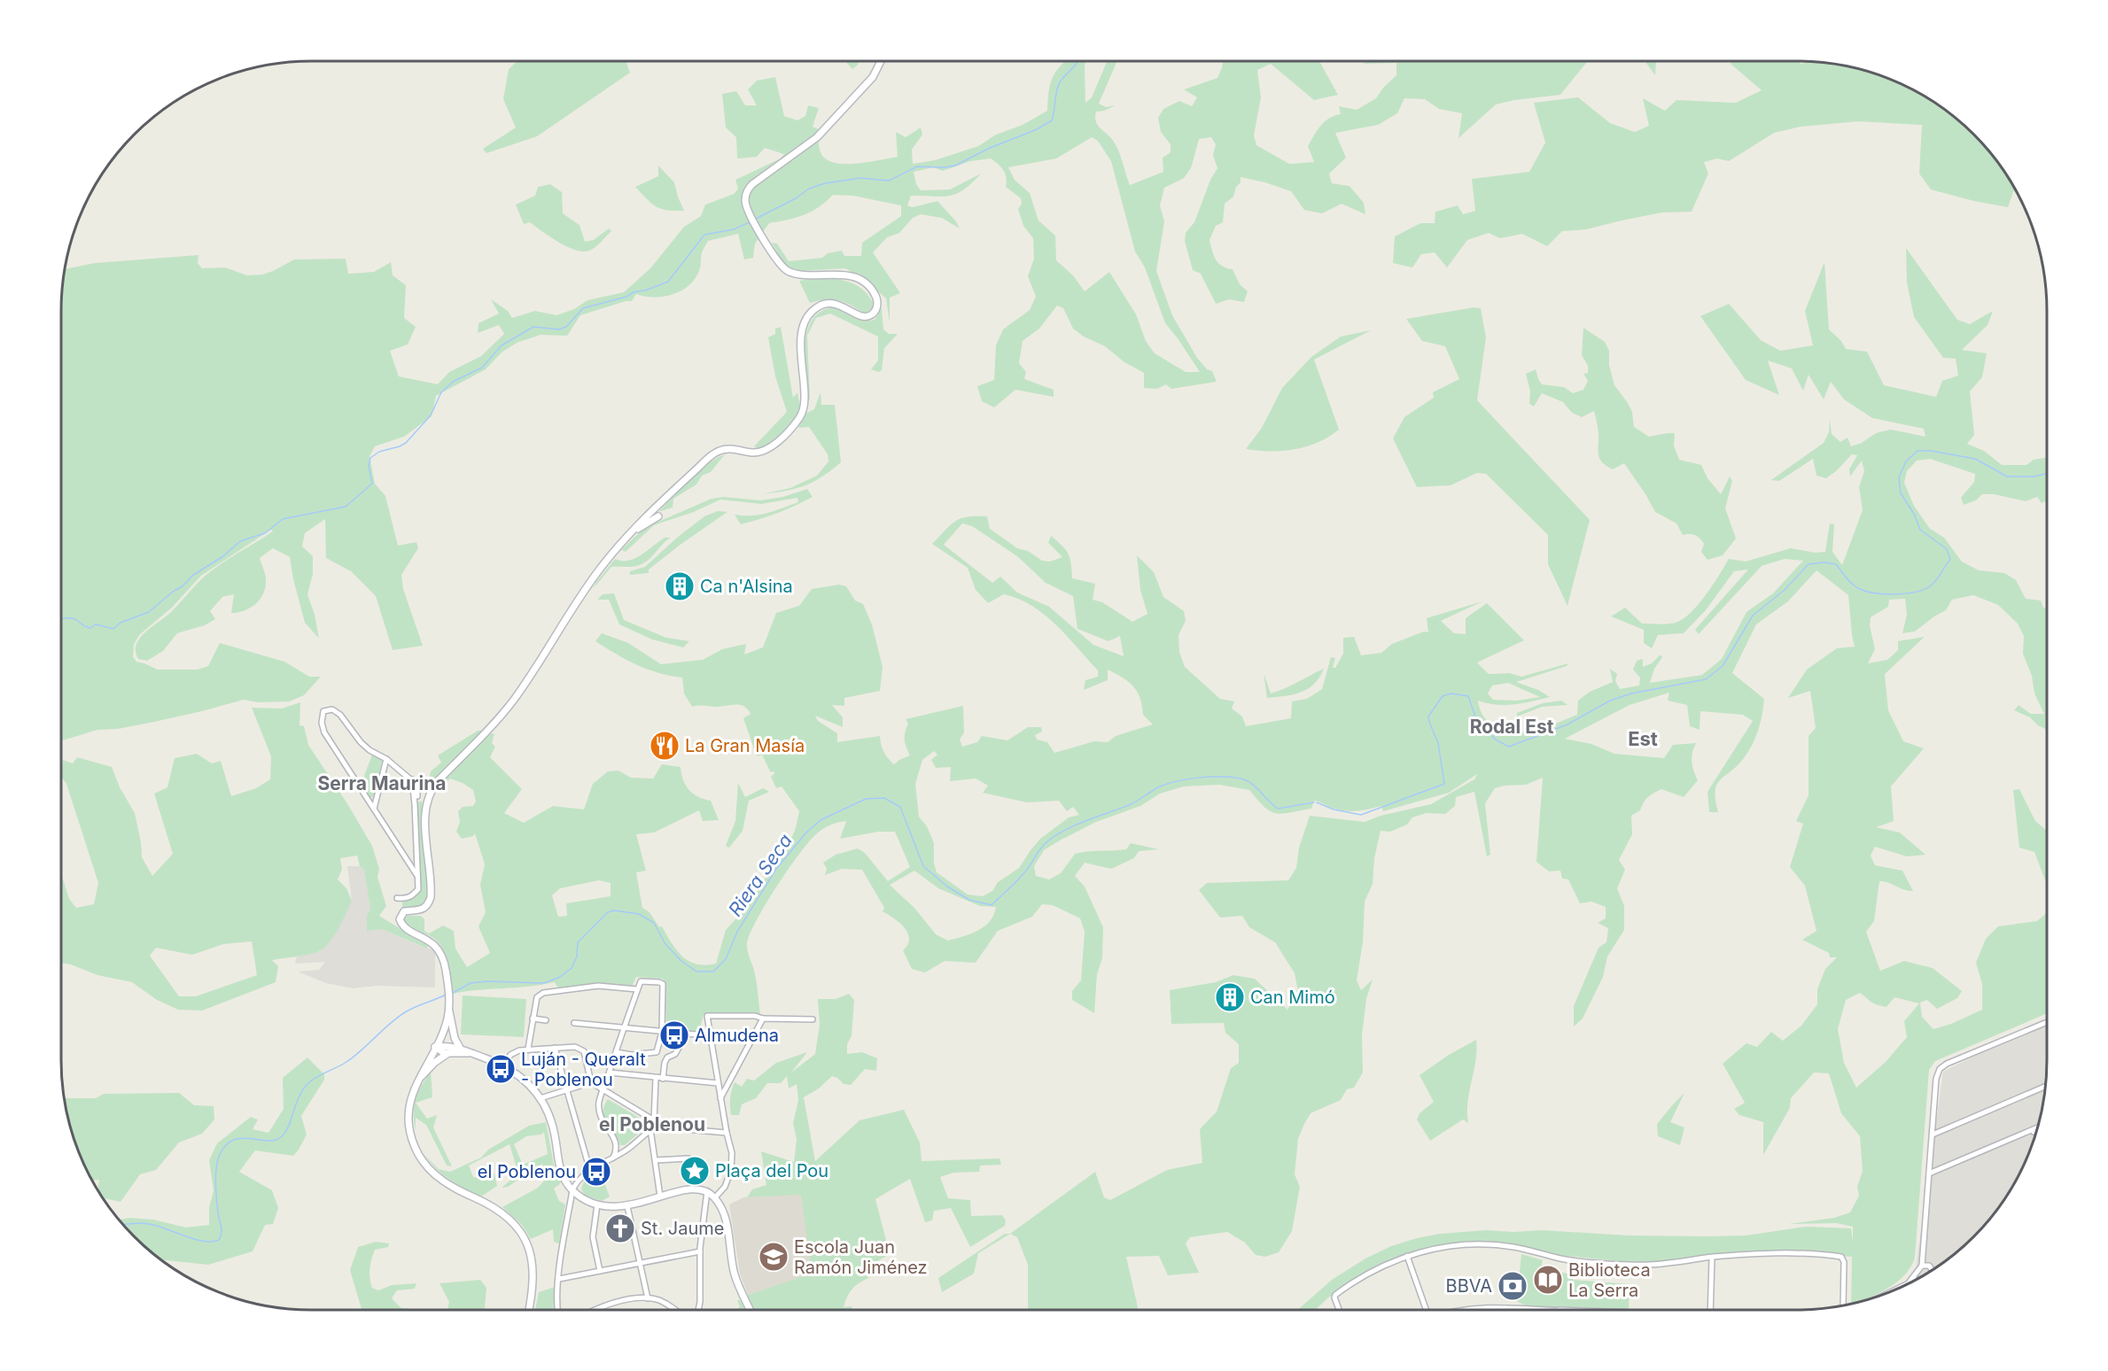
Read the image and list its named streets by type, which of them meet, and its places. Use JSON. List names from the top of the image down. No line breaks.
{"districts":["Rodal Est","Est","Serra Maurina","el Poblenou"],"water":["Riera Seca"],"places":{"building":["Ca n'Alsina","Can Mimó"],"restaurant":["La Gran Masía"],"bus stop":["Almudena","Luján - Queralt - Poblenou","el Poblenou"],"place":["Plaça del Pou"],"church":["St. Jaume"],"school or university":["Escola Juan Ramón Jiménez"],"library":["Biblioteca La Serra"],"bank":["BBVA"]}}
